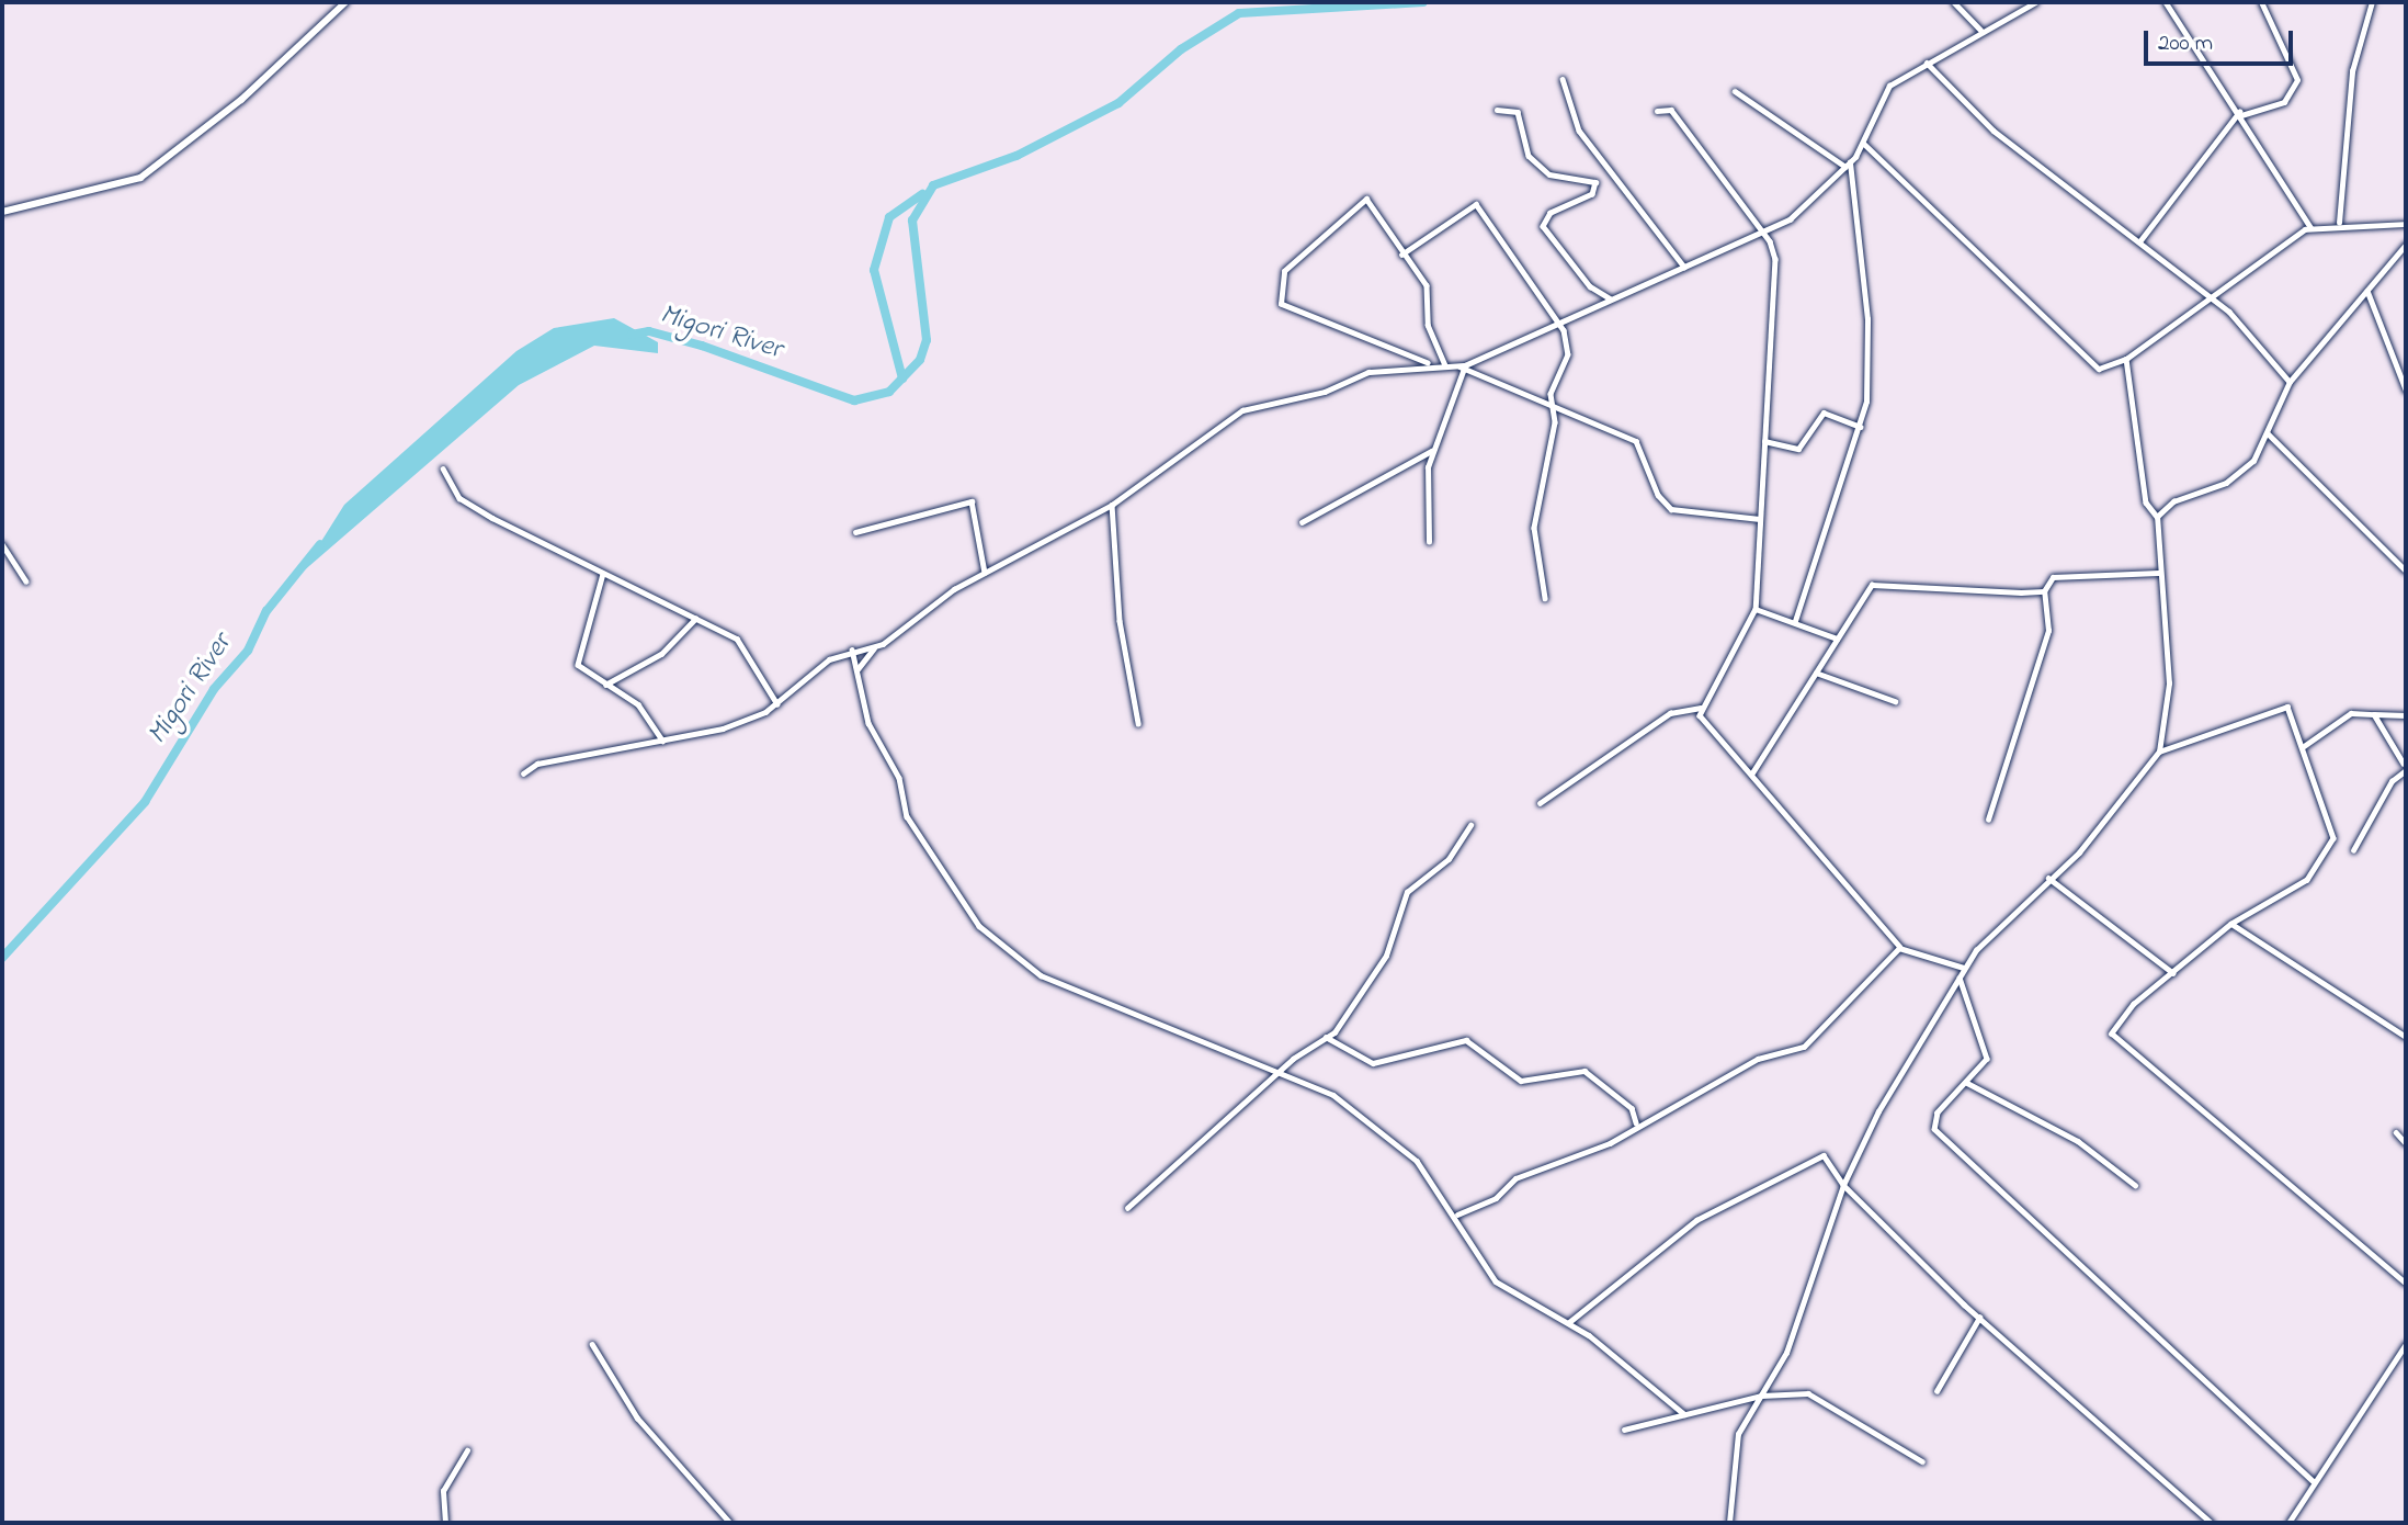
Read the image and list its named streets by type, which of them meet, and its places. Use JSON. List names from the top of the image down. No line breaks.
{"water":["Migori River"],"scale_bar":"200 m"}
